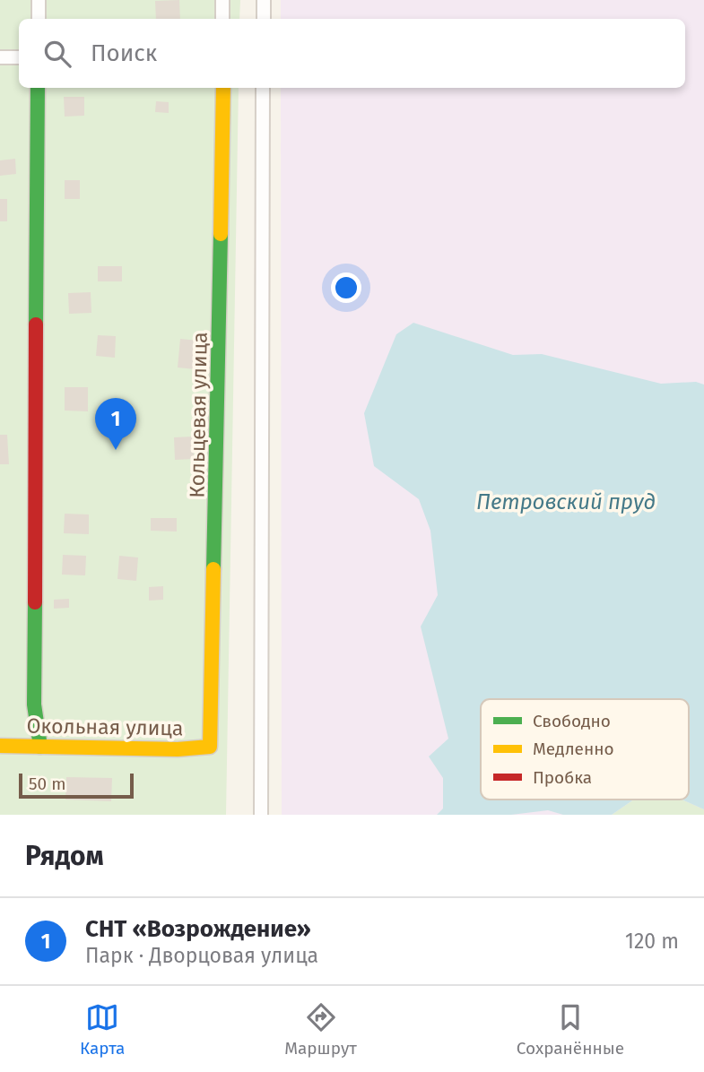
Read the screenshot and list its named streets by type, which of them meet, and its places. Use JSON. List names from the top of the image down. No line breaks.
{"streets":{"street":["Кольцевая улица","Окольная улица"]},"crossings":[["Кольцевая улица","Окольная улица"]],"water":["Петровский пруд"],"legend":["Свободно","Медленно","Пробка"],"scale_bar":"50 m","page":{"search":"Поиск","pins":"1","scale":"50 m","heading":"Рядом","list":[{"mark":"1","name":"СНТ «Возрождение»","note":"Парк · Дворцовая улица","value":"120 m"}],"nav":["Карта","Маршрут","Сохранённые"]}}
